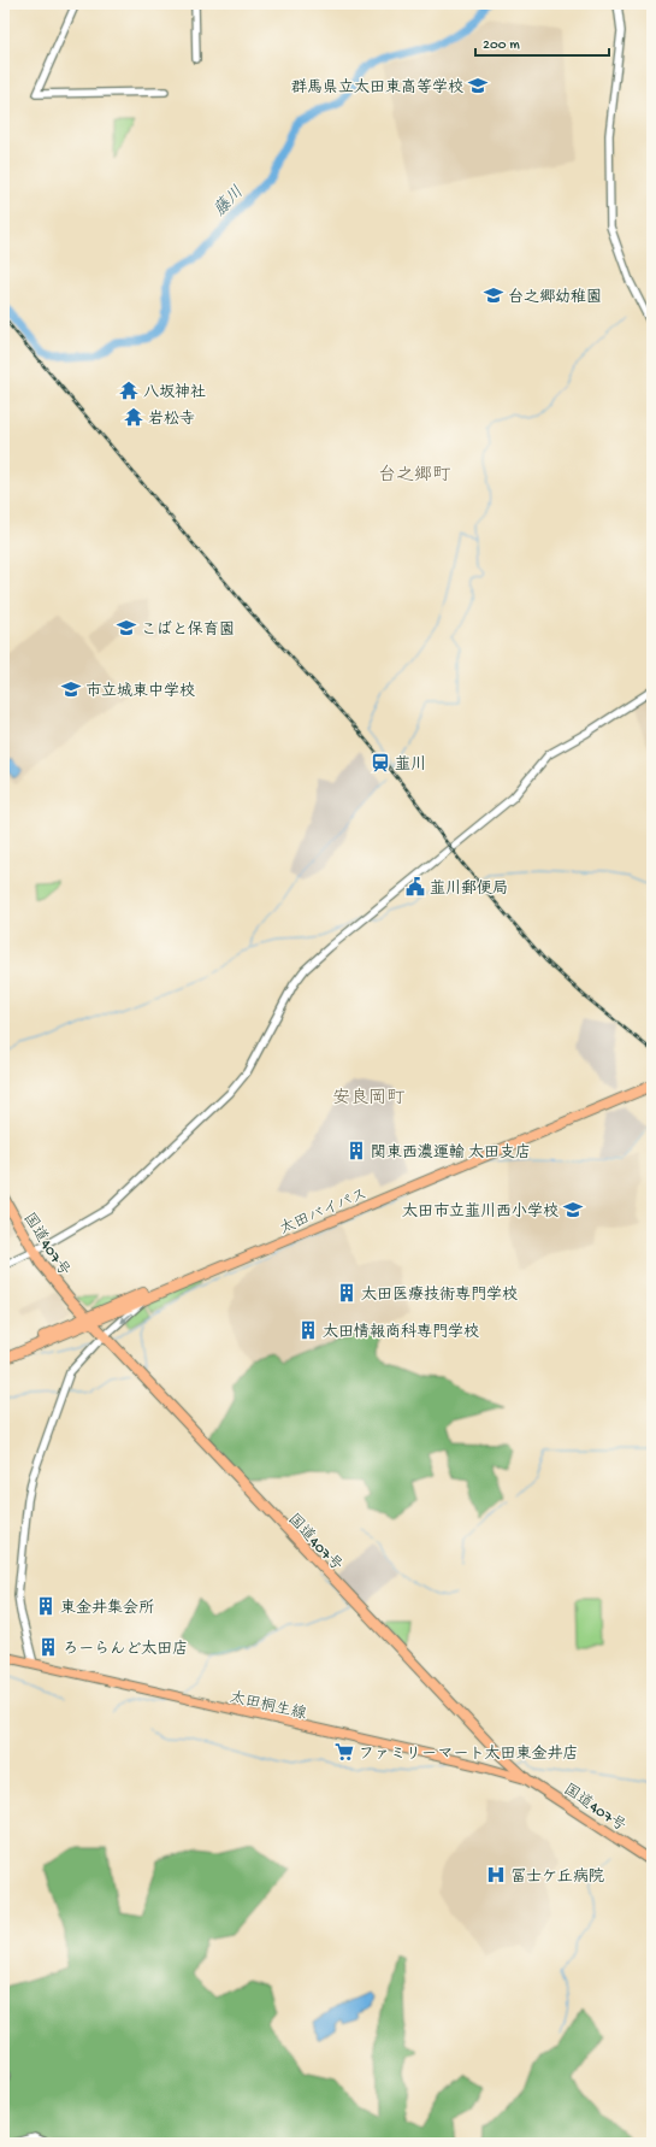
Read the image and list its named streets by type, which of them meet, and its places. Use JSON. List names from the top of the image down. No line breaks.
{"streets":{"highway":["太田バイパス","国道407号"],"main road":["太田桐生線"]},"crossings":[["太田バイパス","国道407号"],["国道407号","太田桐生線"]],"districts":["台之郷町","安良岡町"],"water":["藤川"],"places":{"school or university":["群馬県立太田東高等学校","台之郷幼稚園","こばと保育園","市立城東中学校","太田市立韮川西小学校"],"temple":["八坂神社","岩松寺"],"station":["韮川"],"public building":["韮川郵便局"],"building":["関東西濃運輸 太田支店","太田医療技術専門学校","太田情報商科専門学校","東金井集会所","ろーらんど太田店"],"supermarket":["ファミリーマート太田東金井店"],"hospital":["冨士ケ丘病院"]},"scale_bar":"200 m"}
